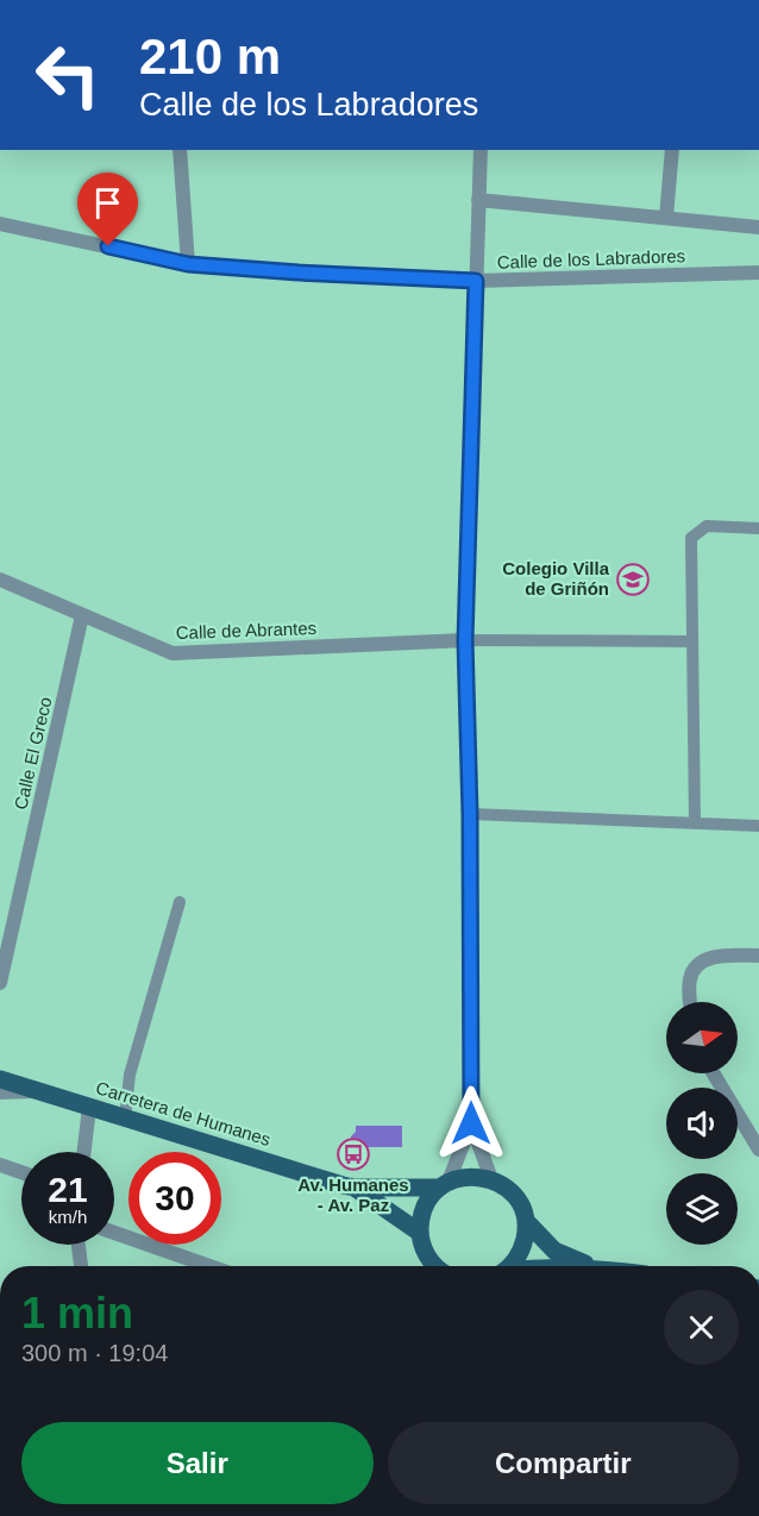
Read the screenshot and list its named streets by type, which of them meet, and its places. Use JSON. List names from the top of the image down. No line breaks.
{"streets":{"main road":["Carretera de Humanes"],"street":["Calle de los Labradores","Calle de Abrantes","Calle El Greco"]},"crossings":[["Calle de Abrantes","Calle El Greco"]],"places":{"school or university":["Colegio Villa de Griñón"],"bus stop":["Av. Humanes - Av. Paz"]},"north":"right","page":{"turn":["210 m","Calle de los Labradores"],"speed":"21 km/h","limit":"30","heading":["1 min","300 m · 19:04"],"buttons":["Salir","Compartir"]}}
